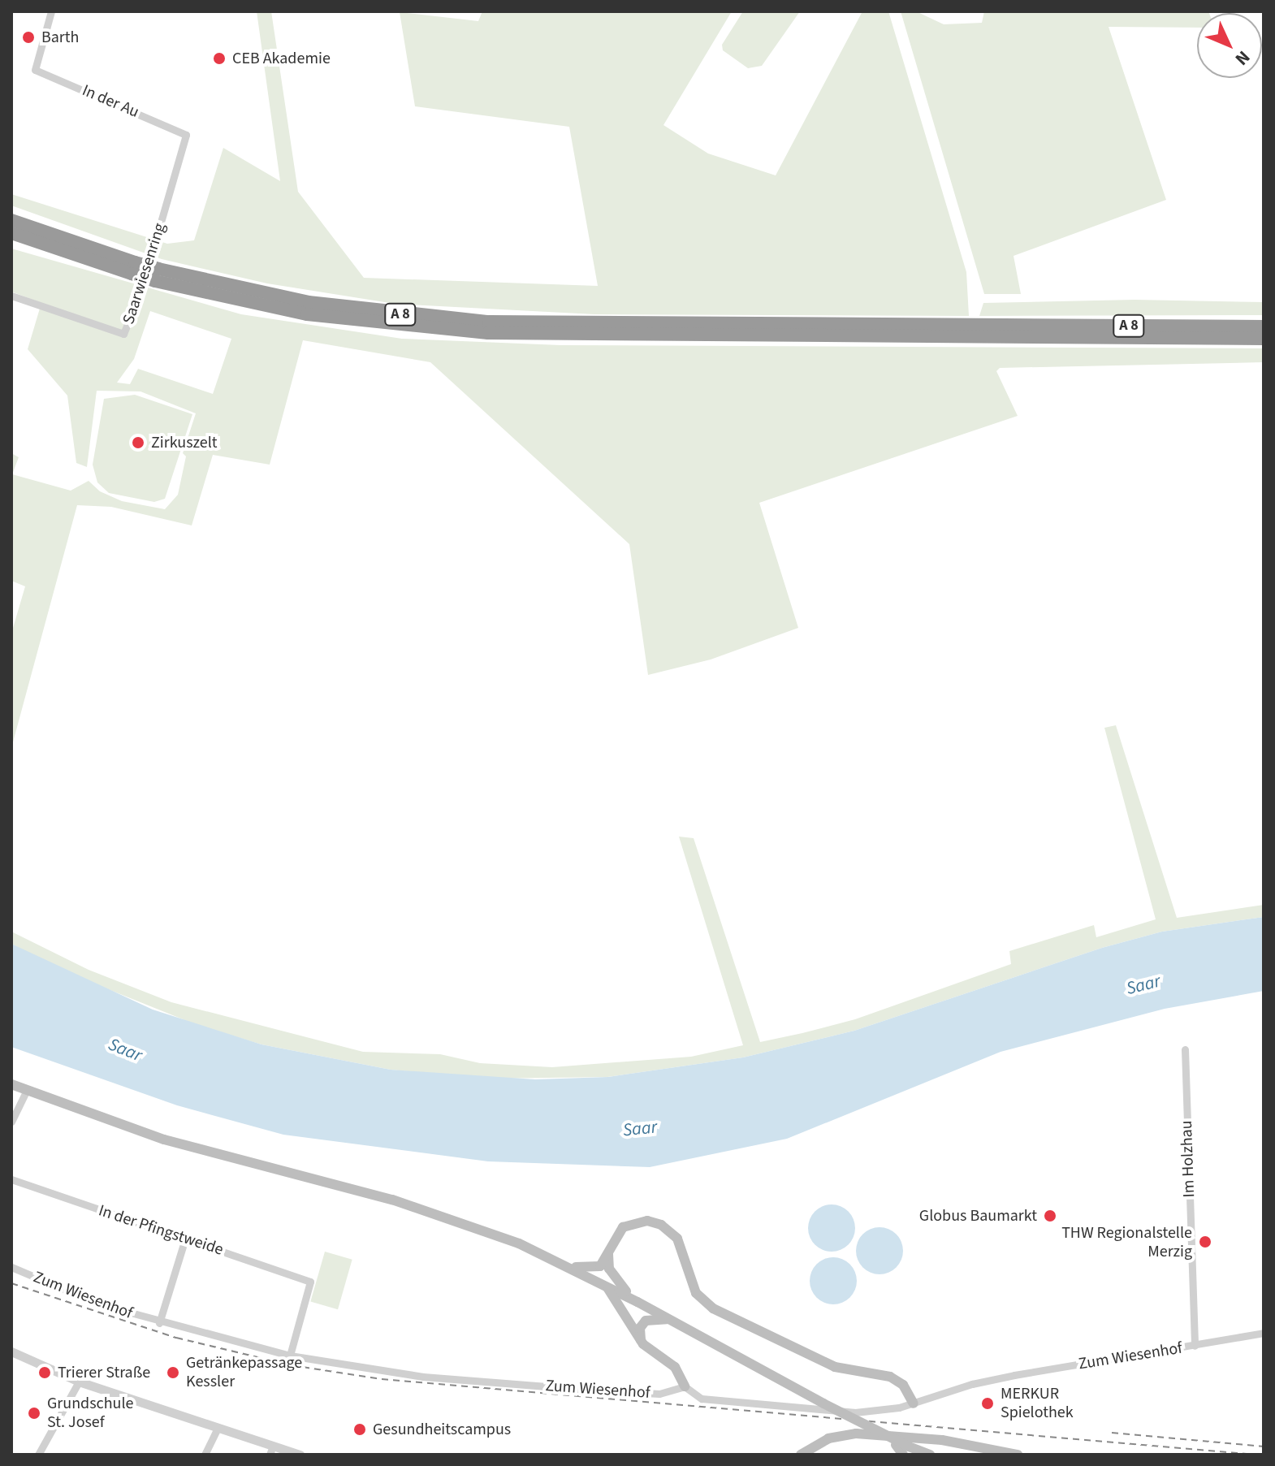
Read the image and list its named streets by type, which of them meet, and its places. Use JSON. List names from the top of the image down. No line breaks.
{"streets":{"highway":["A 8"],"street":["In der Au","Saarwiesenring","Im Holzhau","In der Pfingstweide","Zum Wiesenhof"]},"crossings":[["In der Au","Saarwiesenring"],["Im Holzhau","Zum Wiesenhof"],["In der Pfingstweide","Zum Wiesenhof"]],"water":["Saar"],"places":["Barth","CEB Akademie","Zirkuszelt","Globus Baumarkt","THW Regionalstelle Merzig","Trierer Straße","Getränkepassage Kessler","MERKUR Spielothek","Grundschule St. Josef","Gesundheitscampus"],"north":"bottom right"}
